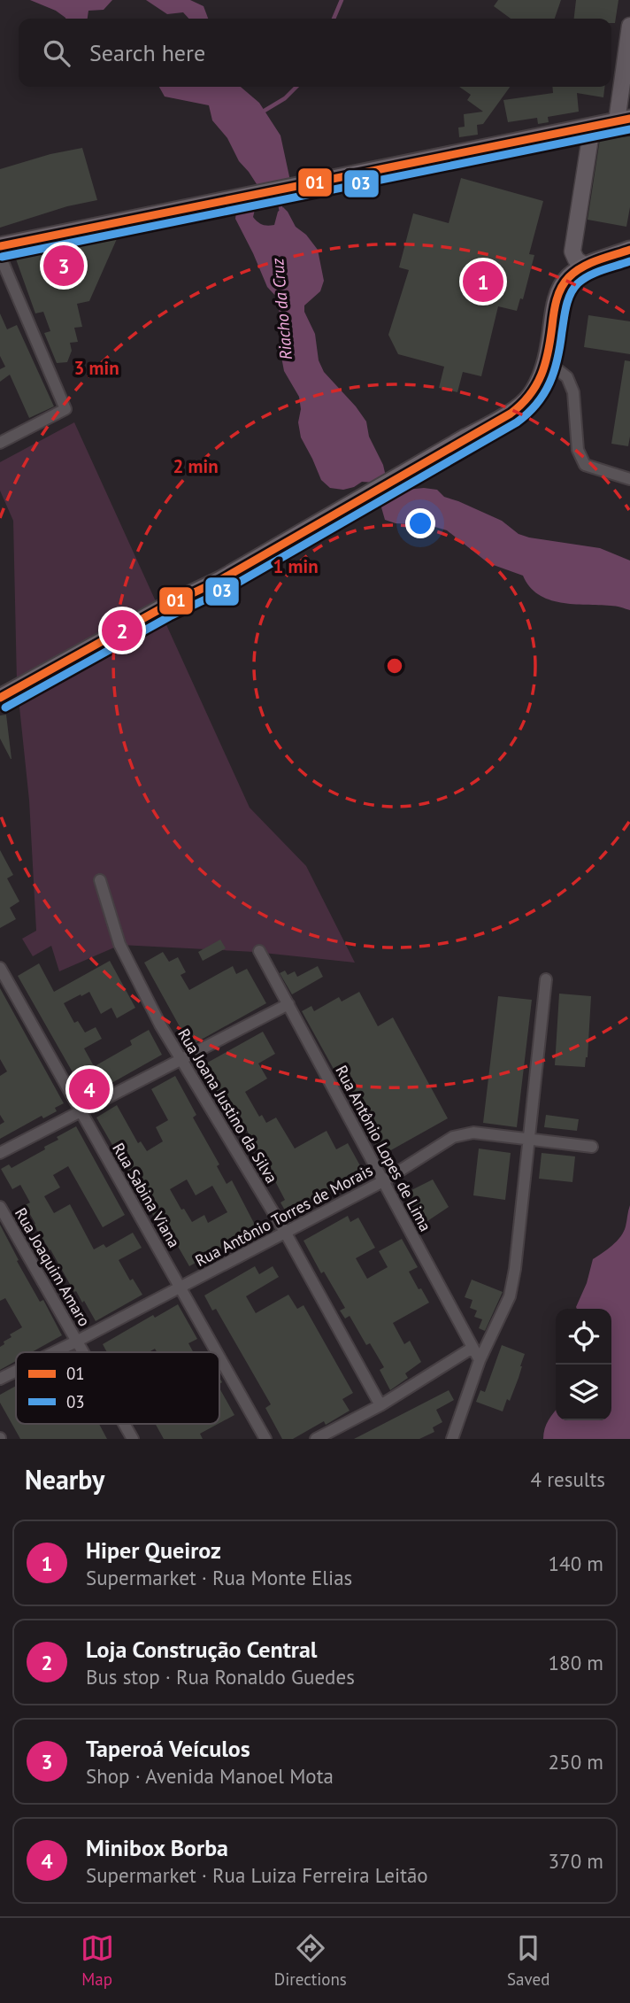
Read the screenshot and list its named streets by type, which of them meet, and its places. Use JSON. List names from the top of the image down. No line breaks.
{"streets":{"street":["Rua Joana Justino da Silva","Rua Antônio Lopes de Lima","Rua Sabina Viana","Rua Antônio Torres de Morais","Rua Joaquim Amaro"]},"crossings":[["Rua Joana Justino da Silva","Rua Antônio Torres de Morais"],["Rua Antônio Lopes de Lima","Rua Antônio Torres de Morais"],["Rua Sabina Viana","Rua Antônio Torres de Morais"],["Rua Antônio Torres de Morais","Rua Joaquim Amaro"]],"water":["Riacho da Cruz"],"lines":["transit line 01","transit line 03"],"legend":["01","03"],"page":{"search":"Search here","pins":["3","1","2","4"],"heading":["Nearby","4 results"],"list":[{"mark":"1","name":"Hiper Queiroz","note":"Supermarket · Rua Monte Elias","value":"140 m"},{"mark":"2","name":"Loja Construção Central","note":"Bus stop · Rua Ronaldo Guedes","value":"180 m"},{"mark":"3","name":"Taperoá Veículos","note":"Shop · Avenida Manoel Mota","value":"250 m"},{"mark":"4","name":"Minibox Borba","note":"Supermarket · Rua Luiza Ferreira Leitão","value":"370 m"}],"nav":["Map","Directions","Saved"]},"rings":["3 min","2 min","1 min"]}
